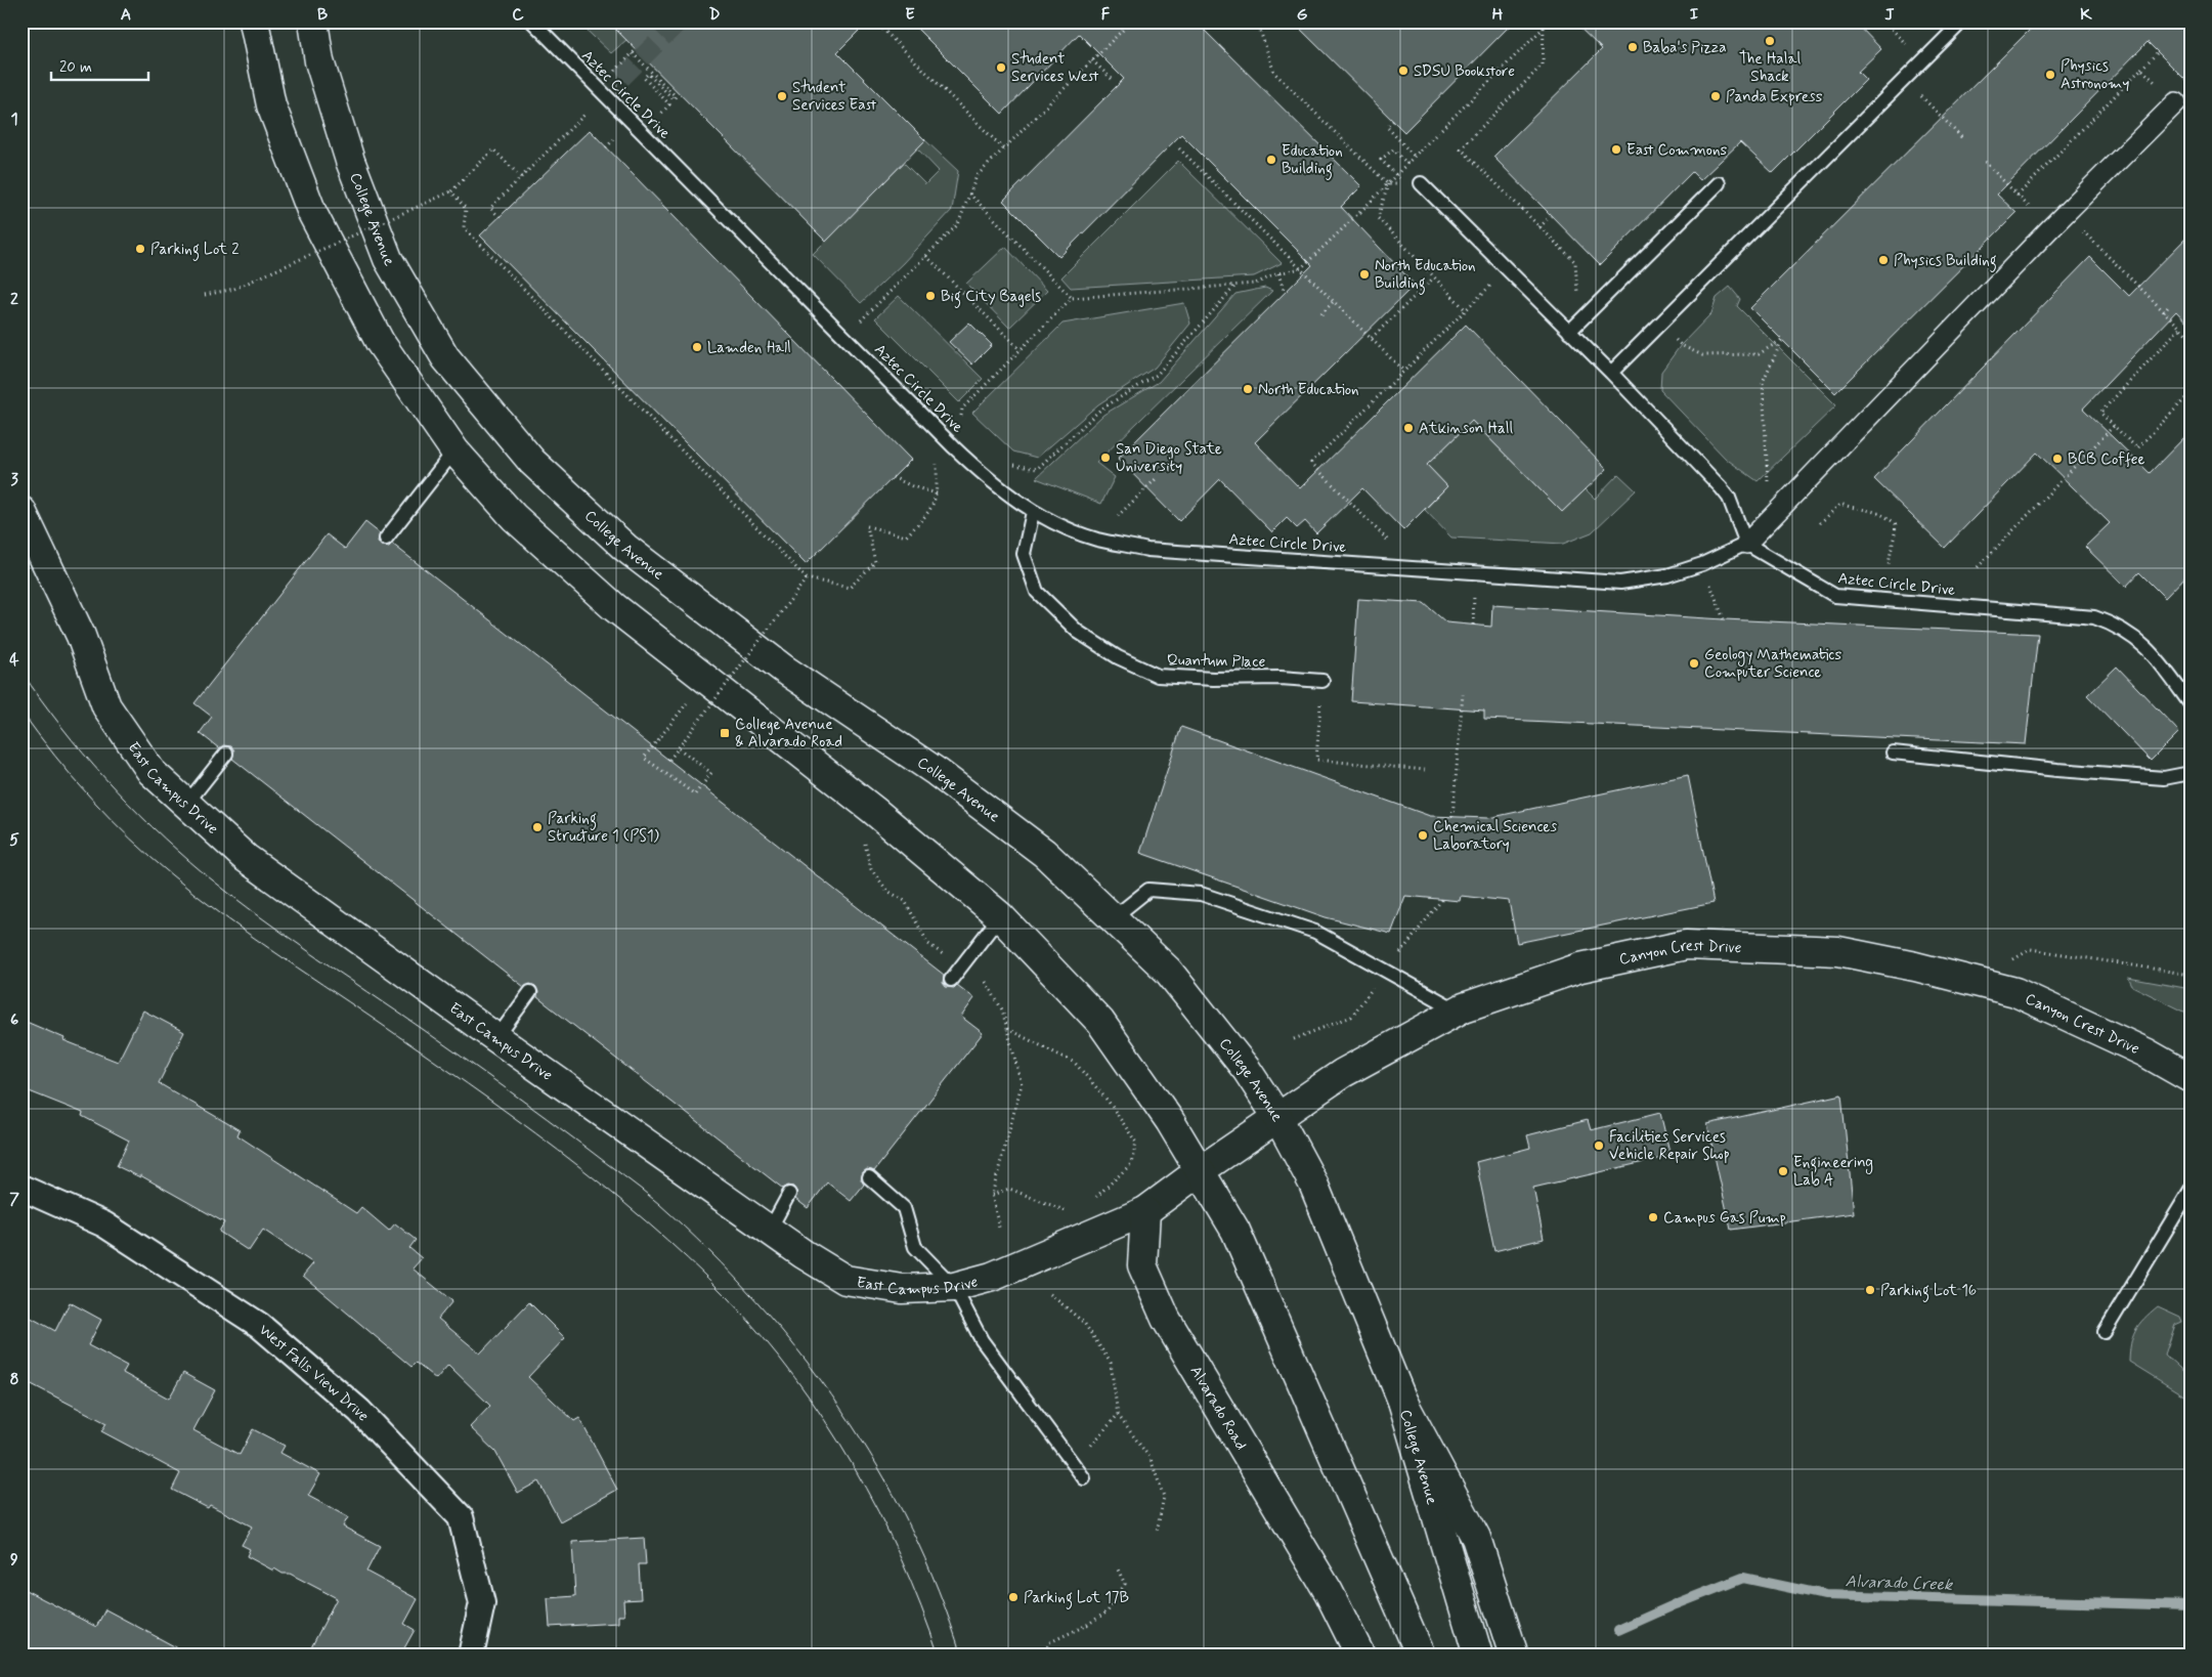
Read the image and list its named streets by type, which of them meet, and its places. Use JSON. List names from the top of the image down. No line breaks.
{"streets":{"main road":["College Avenue","East Campus Drive","Canyon Crest Drive","Alvarado Road"],"street":["West Falls View Drive"],"lane":["Aztec Circle Drive","Quantum Place"]},"crossings":[["Aztec Circle Drive","Quantum Place"],["College Avenue","Canyon Crest Drive"],["East Campus Drive","Alvarado Road"]],"water":["Alvarado Creek"],"places":{"other":["The Halal Shack","Baba's Pizza","Student Services West","SDSU Bookstore","Physics Astronomy","Student Services East","Panda Express","East Commons","Education Building","Parking Lot 2","Physics Building","North Education Building","Big City Bagels","Lamden Hall","North Education","Atkinson Hall","San Diego State University","BCB Coffee","Geology Mathematics Computer Science","Parking Structure 1 (PS1)","Chemical Sciences Laboratory","Facilities Services Vehicle Repair Shop","Engineering Lab A","Campus Gas Pump","Parking Lot 16","Parking Lot 17B"],"transit":["College Avenue & Alvarado Road"]},"scale_bar":"20 m","grid":{"columns":["A","B","C","D","E","F","G","H","I","J","K"],"rows":["1","2","3","4","5","6","7","8","9"]}}
